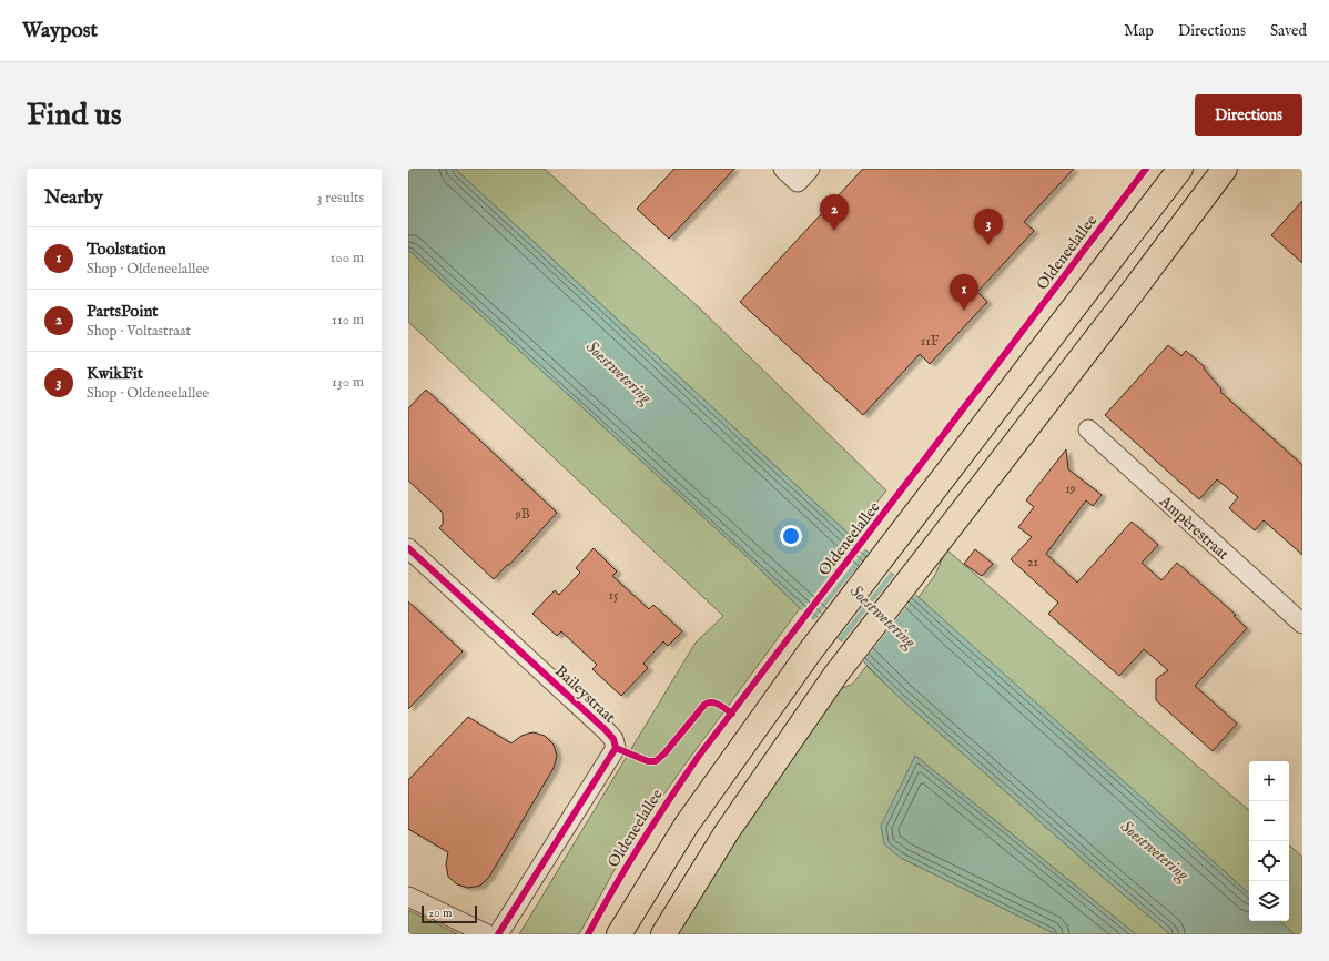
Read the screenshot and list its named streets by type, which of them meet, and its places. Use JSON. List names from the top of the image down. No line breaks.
{"streets":{"street":["Ampèrestraat","Baileystraat"],"cycle path":["Oldeneelallee"]},"water":["Soestwetering"],"house_numbers":["11F","19","9B","21","15"],"scale_bar":"20 m","page":{"header":"Waypost","nav":["Map","Directions","Saved"],"buttons":"Directions","title":"Find us","heading":["Nearby","3 results"],"pins":["2","3","1"],"list":[{"mark":"1","name":"Toolstation","note":"Shop · Oldeneelallee","value":"100 m"},{"mark":"2","name":"PartsPoint","note":"Shop · Voltastraat","value":"110 m"},{"mark":"3","name":"KwikFit","note":"Shop · Oldeneelallee","value":"130 m"}],"map_buttons":["+","−"],"scale":"20 m"}}
